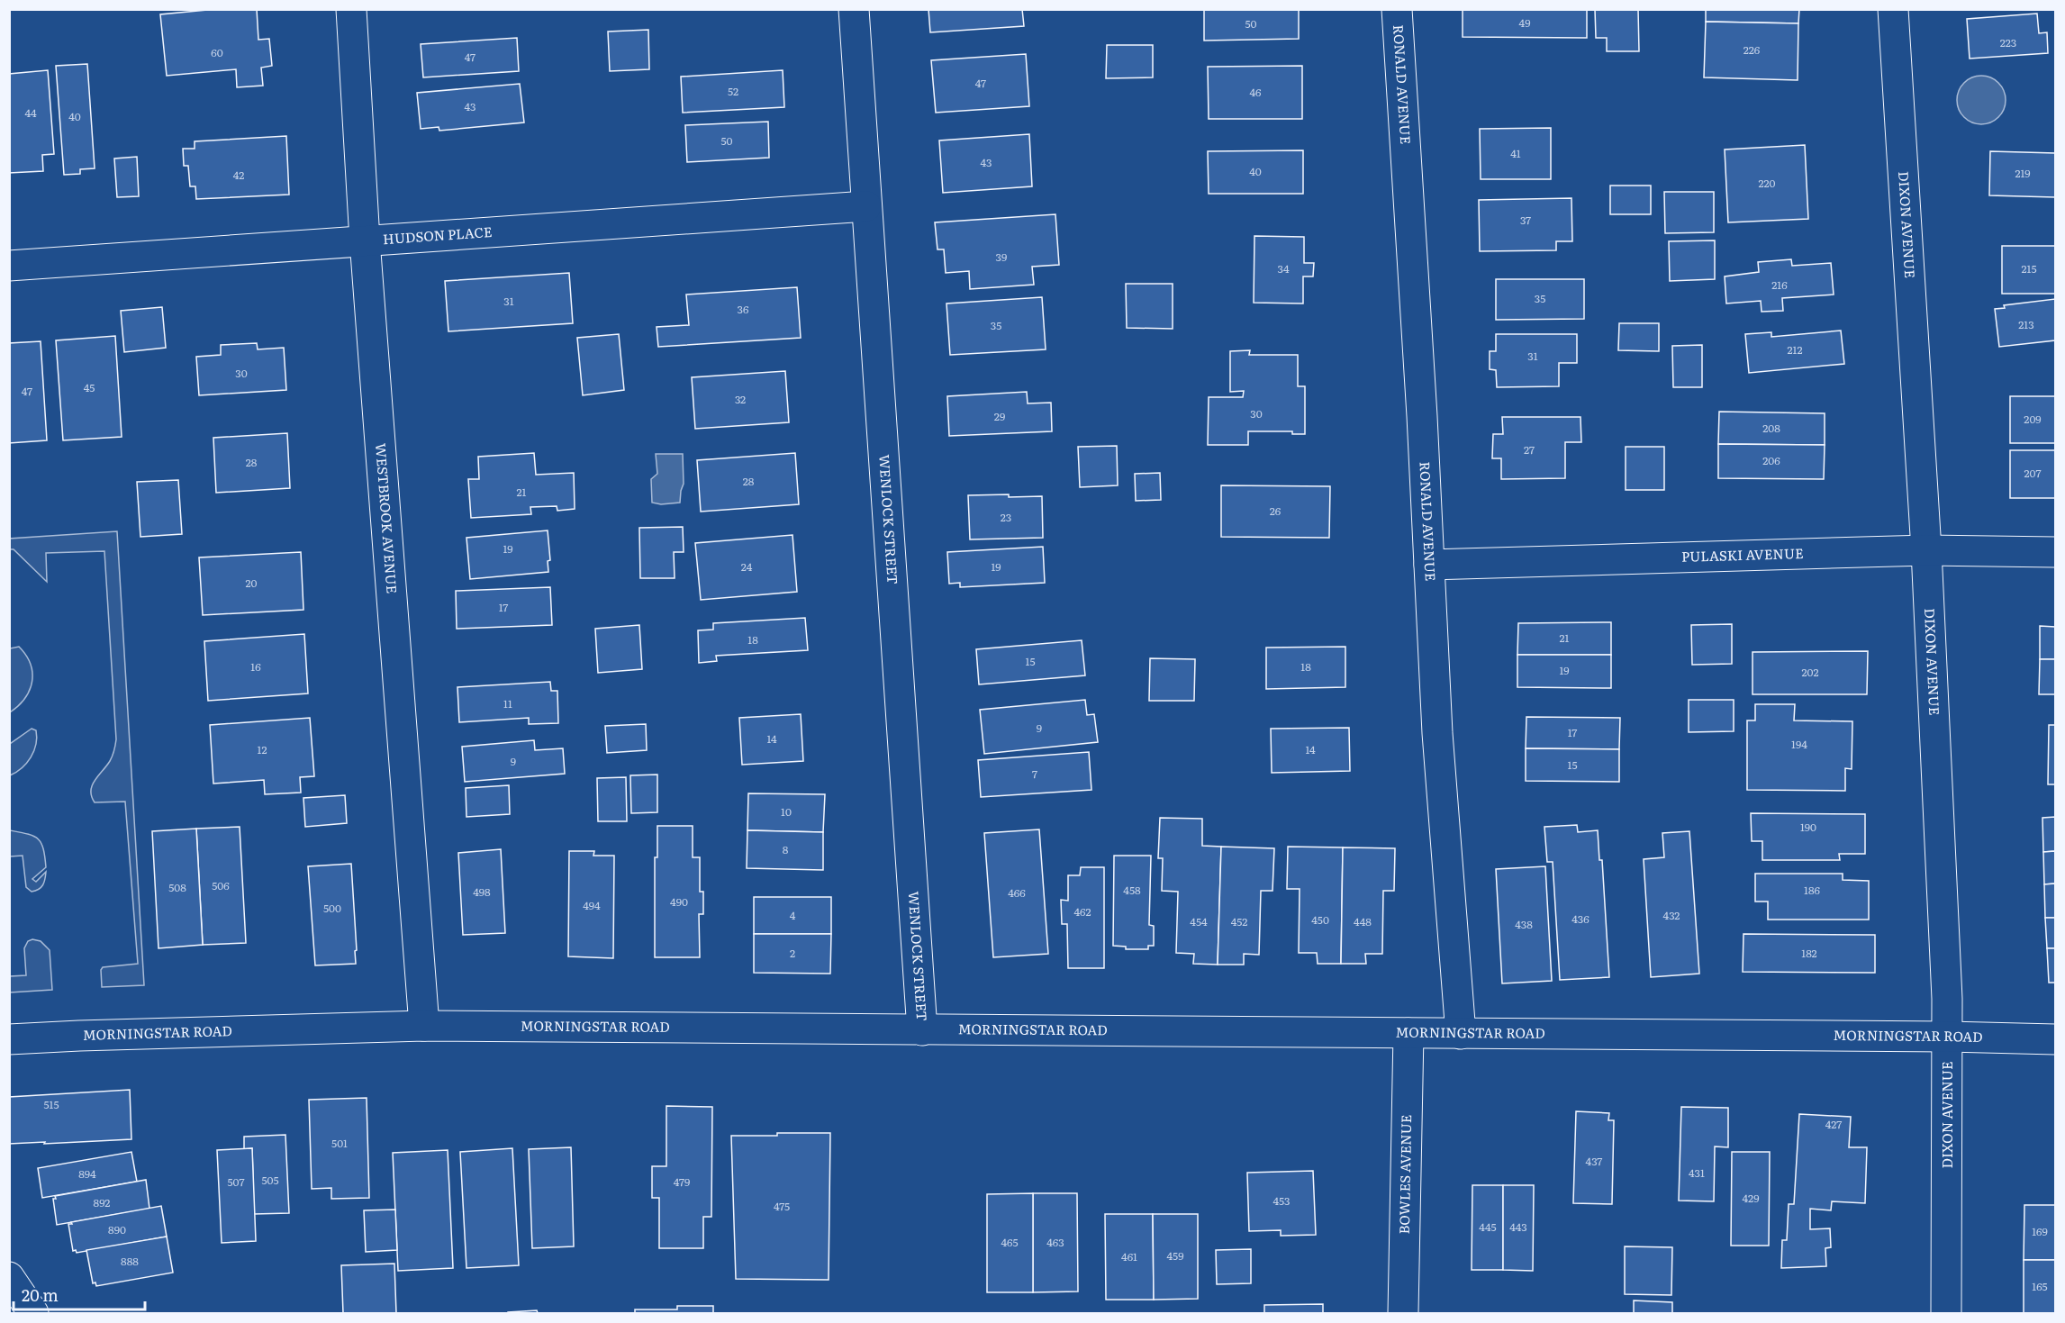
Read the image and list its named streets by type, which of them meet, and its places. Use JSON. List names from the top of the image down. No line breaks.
{"streets":{"street":["RONALD AVENUE","DIXON AVENUE","HUDSON PLACE","WESTBROOK AVENUE","WENLOCK STREET","PULASKI AVENUE","MORNINGSTAR ROAD","BOWLES AVENUE"]},"crossings":[["RONALD AVENUE","PULASKI AVENUE"],["RONALD AVENUE","MORNINGSTAR ROAD"],["DIXON AVENUE","PULASKI AVENUE"],["DIXON AVENUE","MORNINGSTAR ROAD"],["HUDSON PLACE","WESTBROOK AVENUE"],["HUDSON PLACE","WENLOCK STREET"],["WESTBROOK AVENUE","MORNINGSTAR ROAD"],["WENLOCK STREET","MORNINGSTAR ROAD"],["MORNINGSTAR ROAD","BOWLES AVENUE"]],"house_numbers":["49","50","223","226","60","47","47","52","46","43","44","40","50","41","43","40","219","42","220","37","39","34","215","216","35","31","36","213","35","212","31","30","45","47","32","30","29","209","208","27","206","28","207","28","21","26","23","19","24","19","20","17","21","18","15","16","18","19","202","11","9","17","14","194","12","14","9","15","7","10","190","8","506","508","458","186","498","466","490","494","500","462","4","432","436","450","454","452","448","438","2","182","515","427","501","437","431","894","505","507","479","429","453","892","475","445","443","890","169","465","463","459","461","888","165"],"scale_bar":"20 m"}
